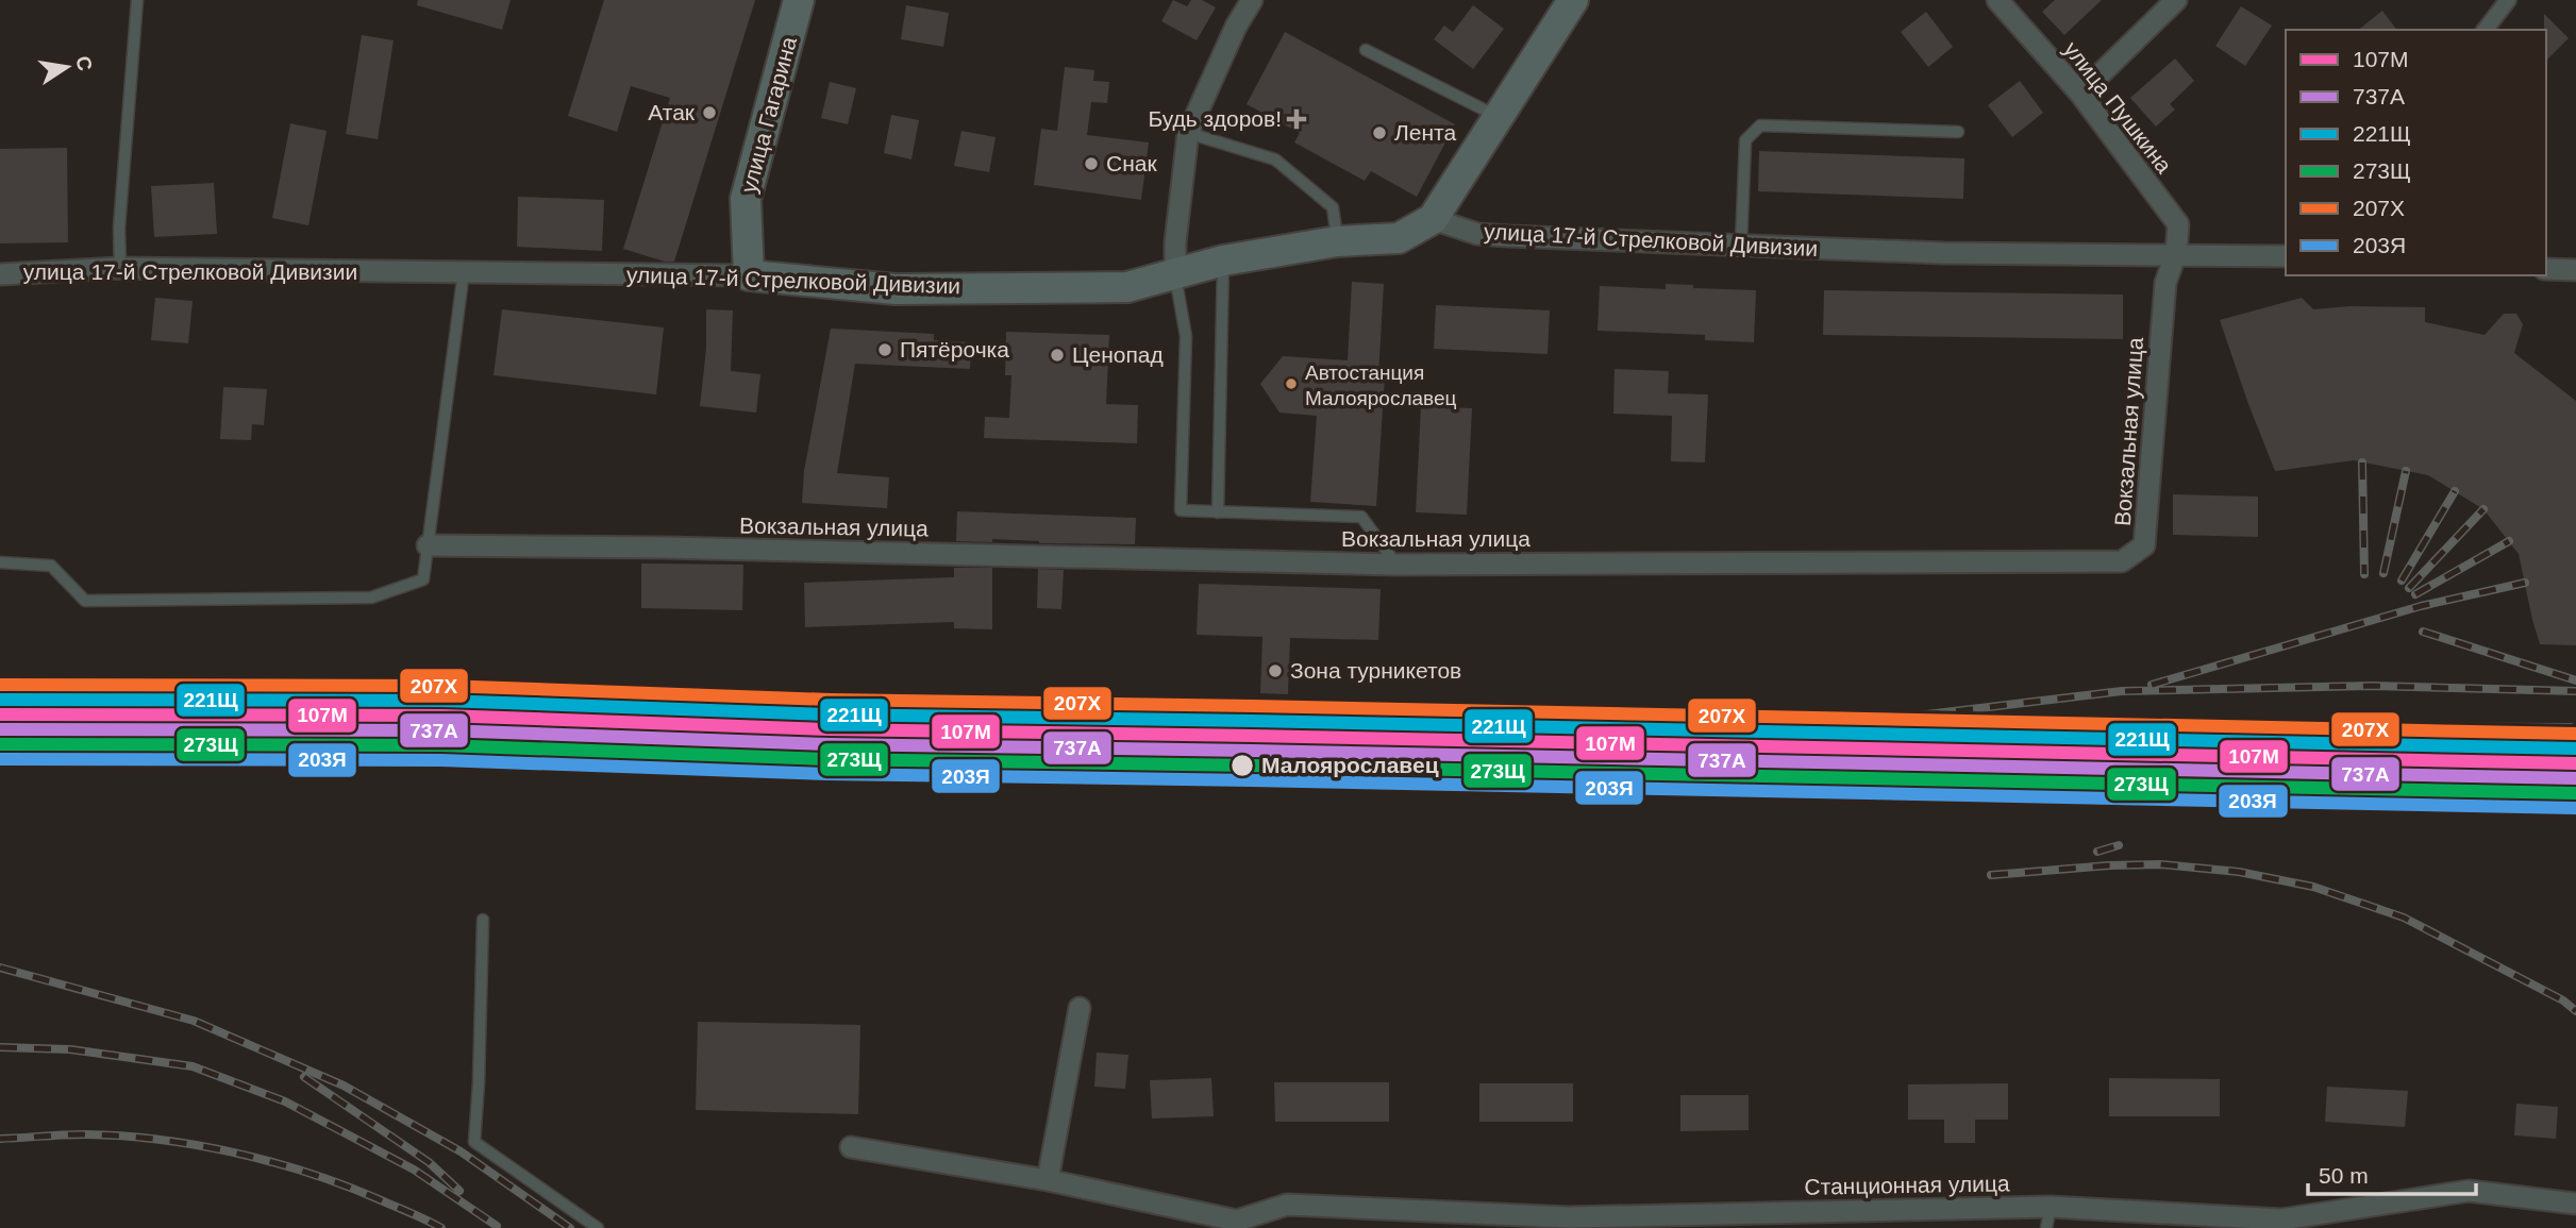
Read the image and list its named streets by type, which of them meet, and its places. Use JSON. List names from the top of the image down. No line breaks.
{"streets":{"main road":["улица Гагарина","улица 17-й Стрелковой Дивизии"],"street":["улица Пушкина","Вокзальная улица","Станционная улица"]},"crossings":[["улица Пушкина","улица 17-й Стрелковой Дивизии"],["улица Пушкина","Вокзальная улица"],["улица Гагарина","улица 17-й Стрелковой Дивизии"],["улица 17-й Стрелковой Дивизии","Вокзальная улица"]],"places":{"other":["Атак","Лента","Снак","Пятёрочка","Ценопад","Автостанция Малоярославец","Зона турникетов","Малоярославец"],"health":["Будь здоров!"]},"lines":["transit line 207Х","transit line 221Щ","transit line 107М","transit line 737А","transit line 273Щ","transit line 203Я"],"legend":["107М","737А","221Щ","273Щ","207Х","203Я"],"scale_bar":"50 m","north":"right"}
